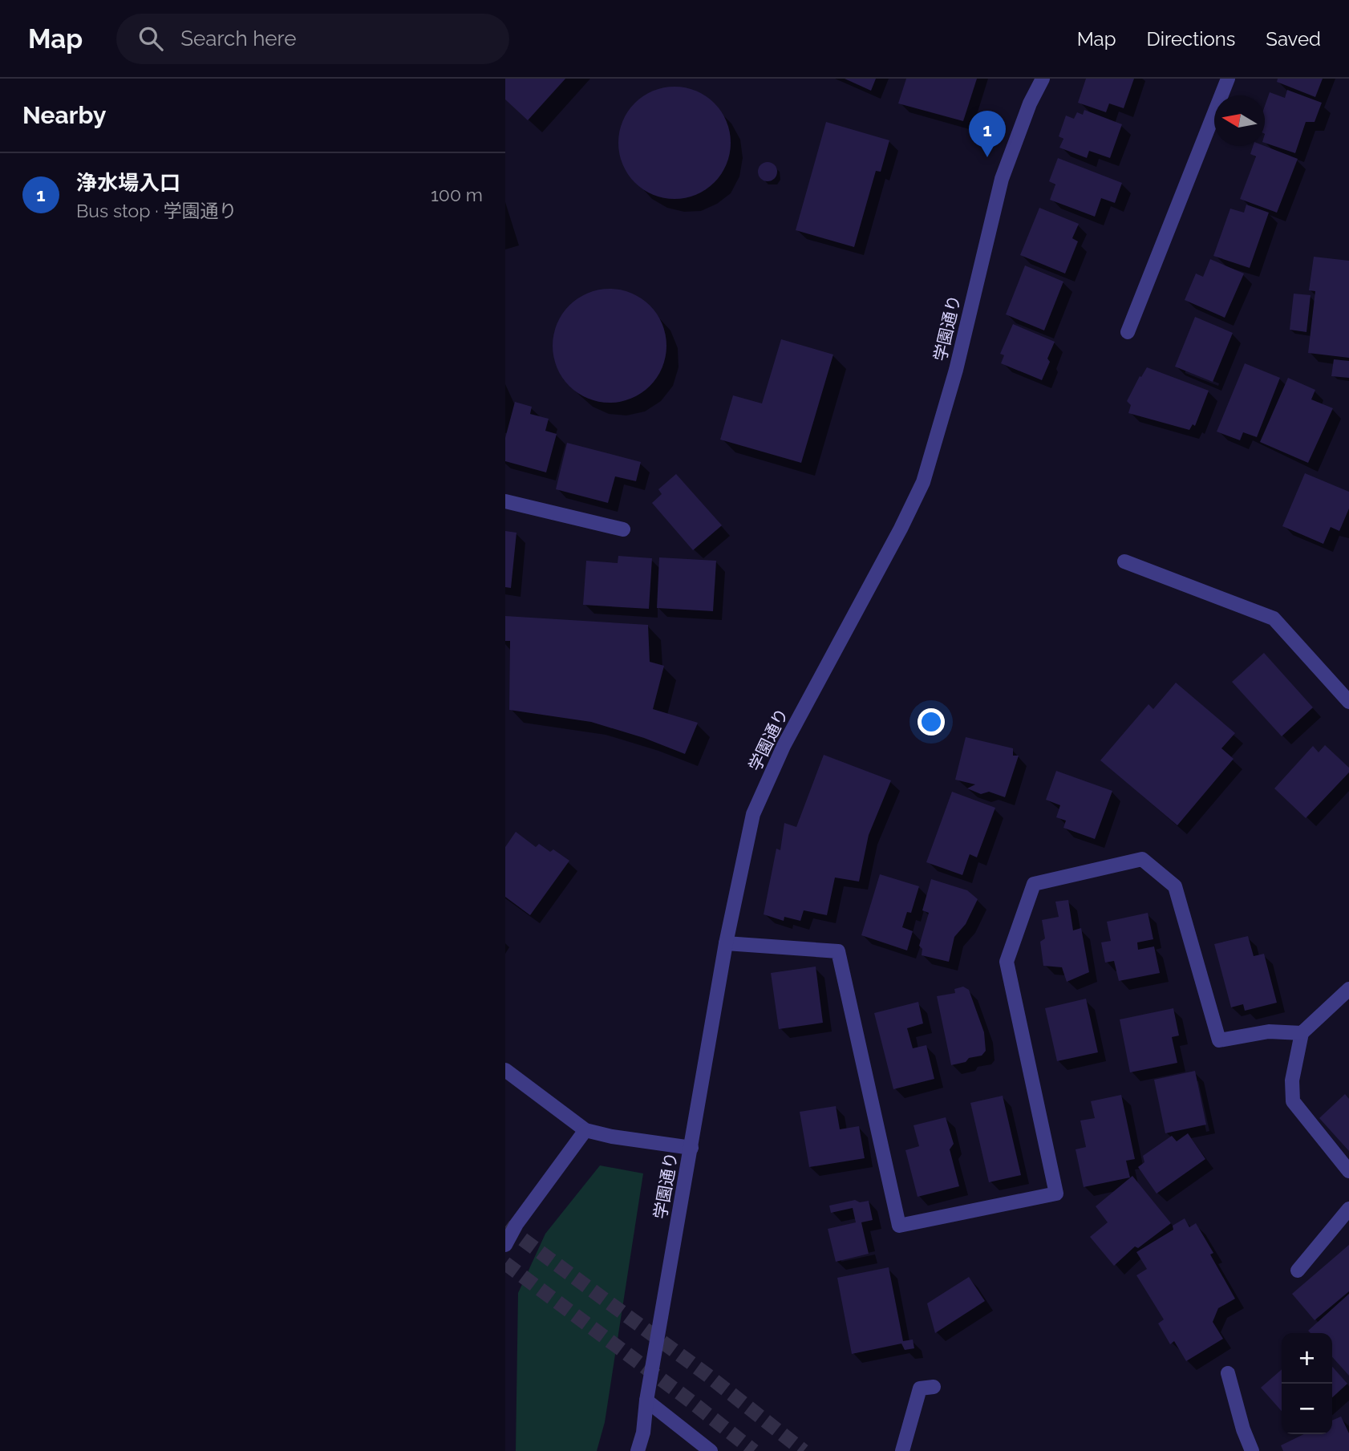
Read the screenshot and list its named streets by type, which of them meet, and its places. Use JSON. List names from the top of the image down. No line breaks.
{"streets":{"street":["学園通り"]},"north":"left","page":{"header":"Map","search":"Search here","nav":["Map","Directions","Saved"],"heading":"Nearby","pins":"1","list":[{"mark":"1","name":"浄水場入口","note":"Bus stop · 学園通り","value":"100 m"}],"map_buttons":["+","−"]}}
